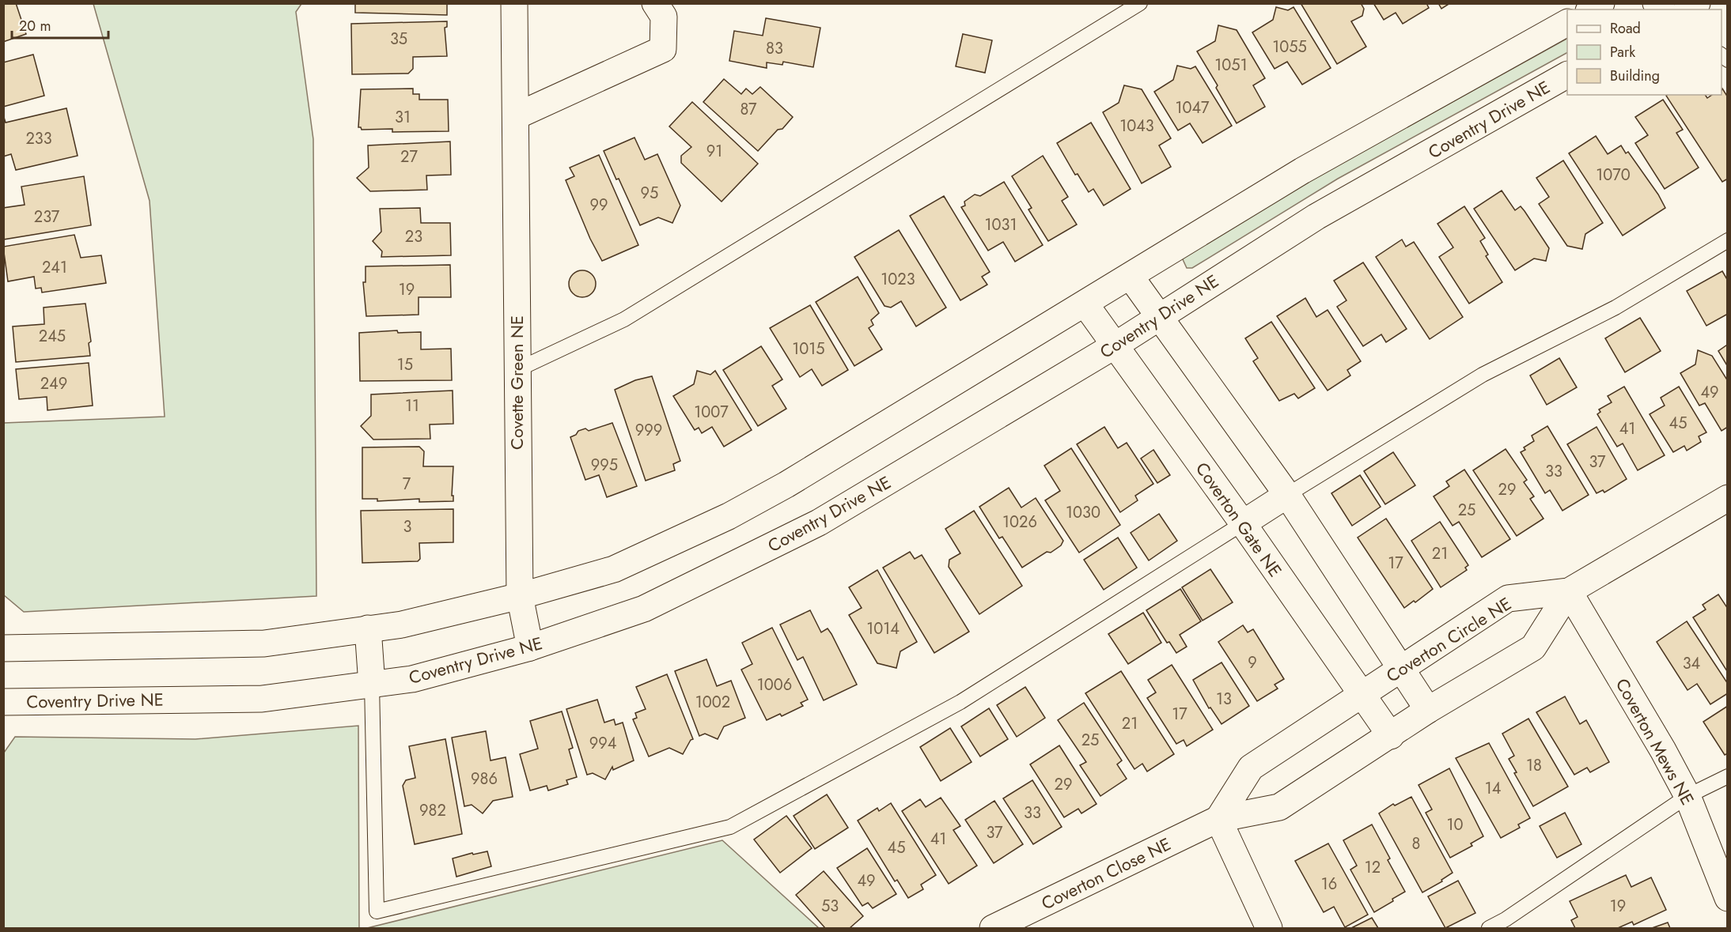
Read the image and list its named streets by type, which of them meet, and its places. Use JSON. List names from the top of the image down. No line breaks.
{"streets":{"street":["Coventry Drive NE","Covette Green NE","Coverton Gate NE","Coverton Circle NE","Coverton Mews NE","Coverton Close NE"]},"crossings":[["Coventry Drive NE","Covette Green NE"],["Coventry Drive NE","Coverton Gate NE"],["Coverton Gate NE","Coverton Circle NE"],["Coverton Gate NE","Coverton Close NE"],["Coverton Circle NE","Coverton Mews NE"],["Coverton Circle NE","Coverton Close NE"]],"house_numbers":["35","1055","83","1051","1047","87","31","1043","233","91","27","1070","95","99","237","1031","23","241","1023","19","245","1015","15","249","49","11","1007","45","41","999","37","995","33","7","29","25","1030","1026","3","21","17","1014","9","34","1006","13","1002","17","21","25","994","18","986","29","14","982","33","10","37","41","8","45","12","49","16","53","19"],"legend":["Road","Park","Building"],"scale_bar":"20 m"}
